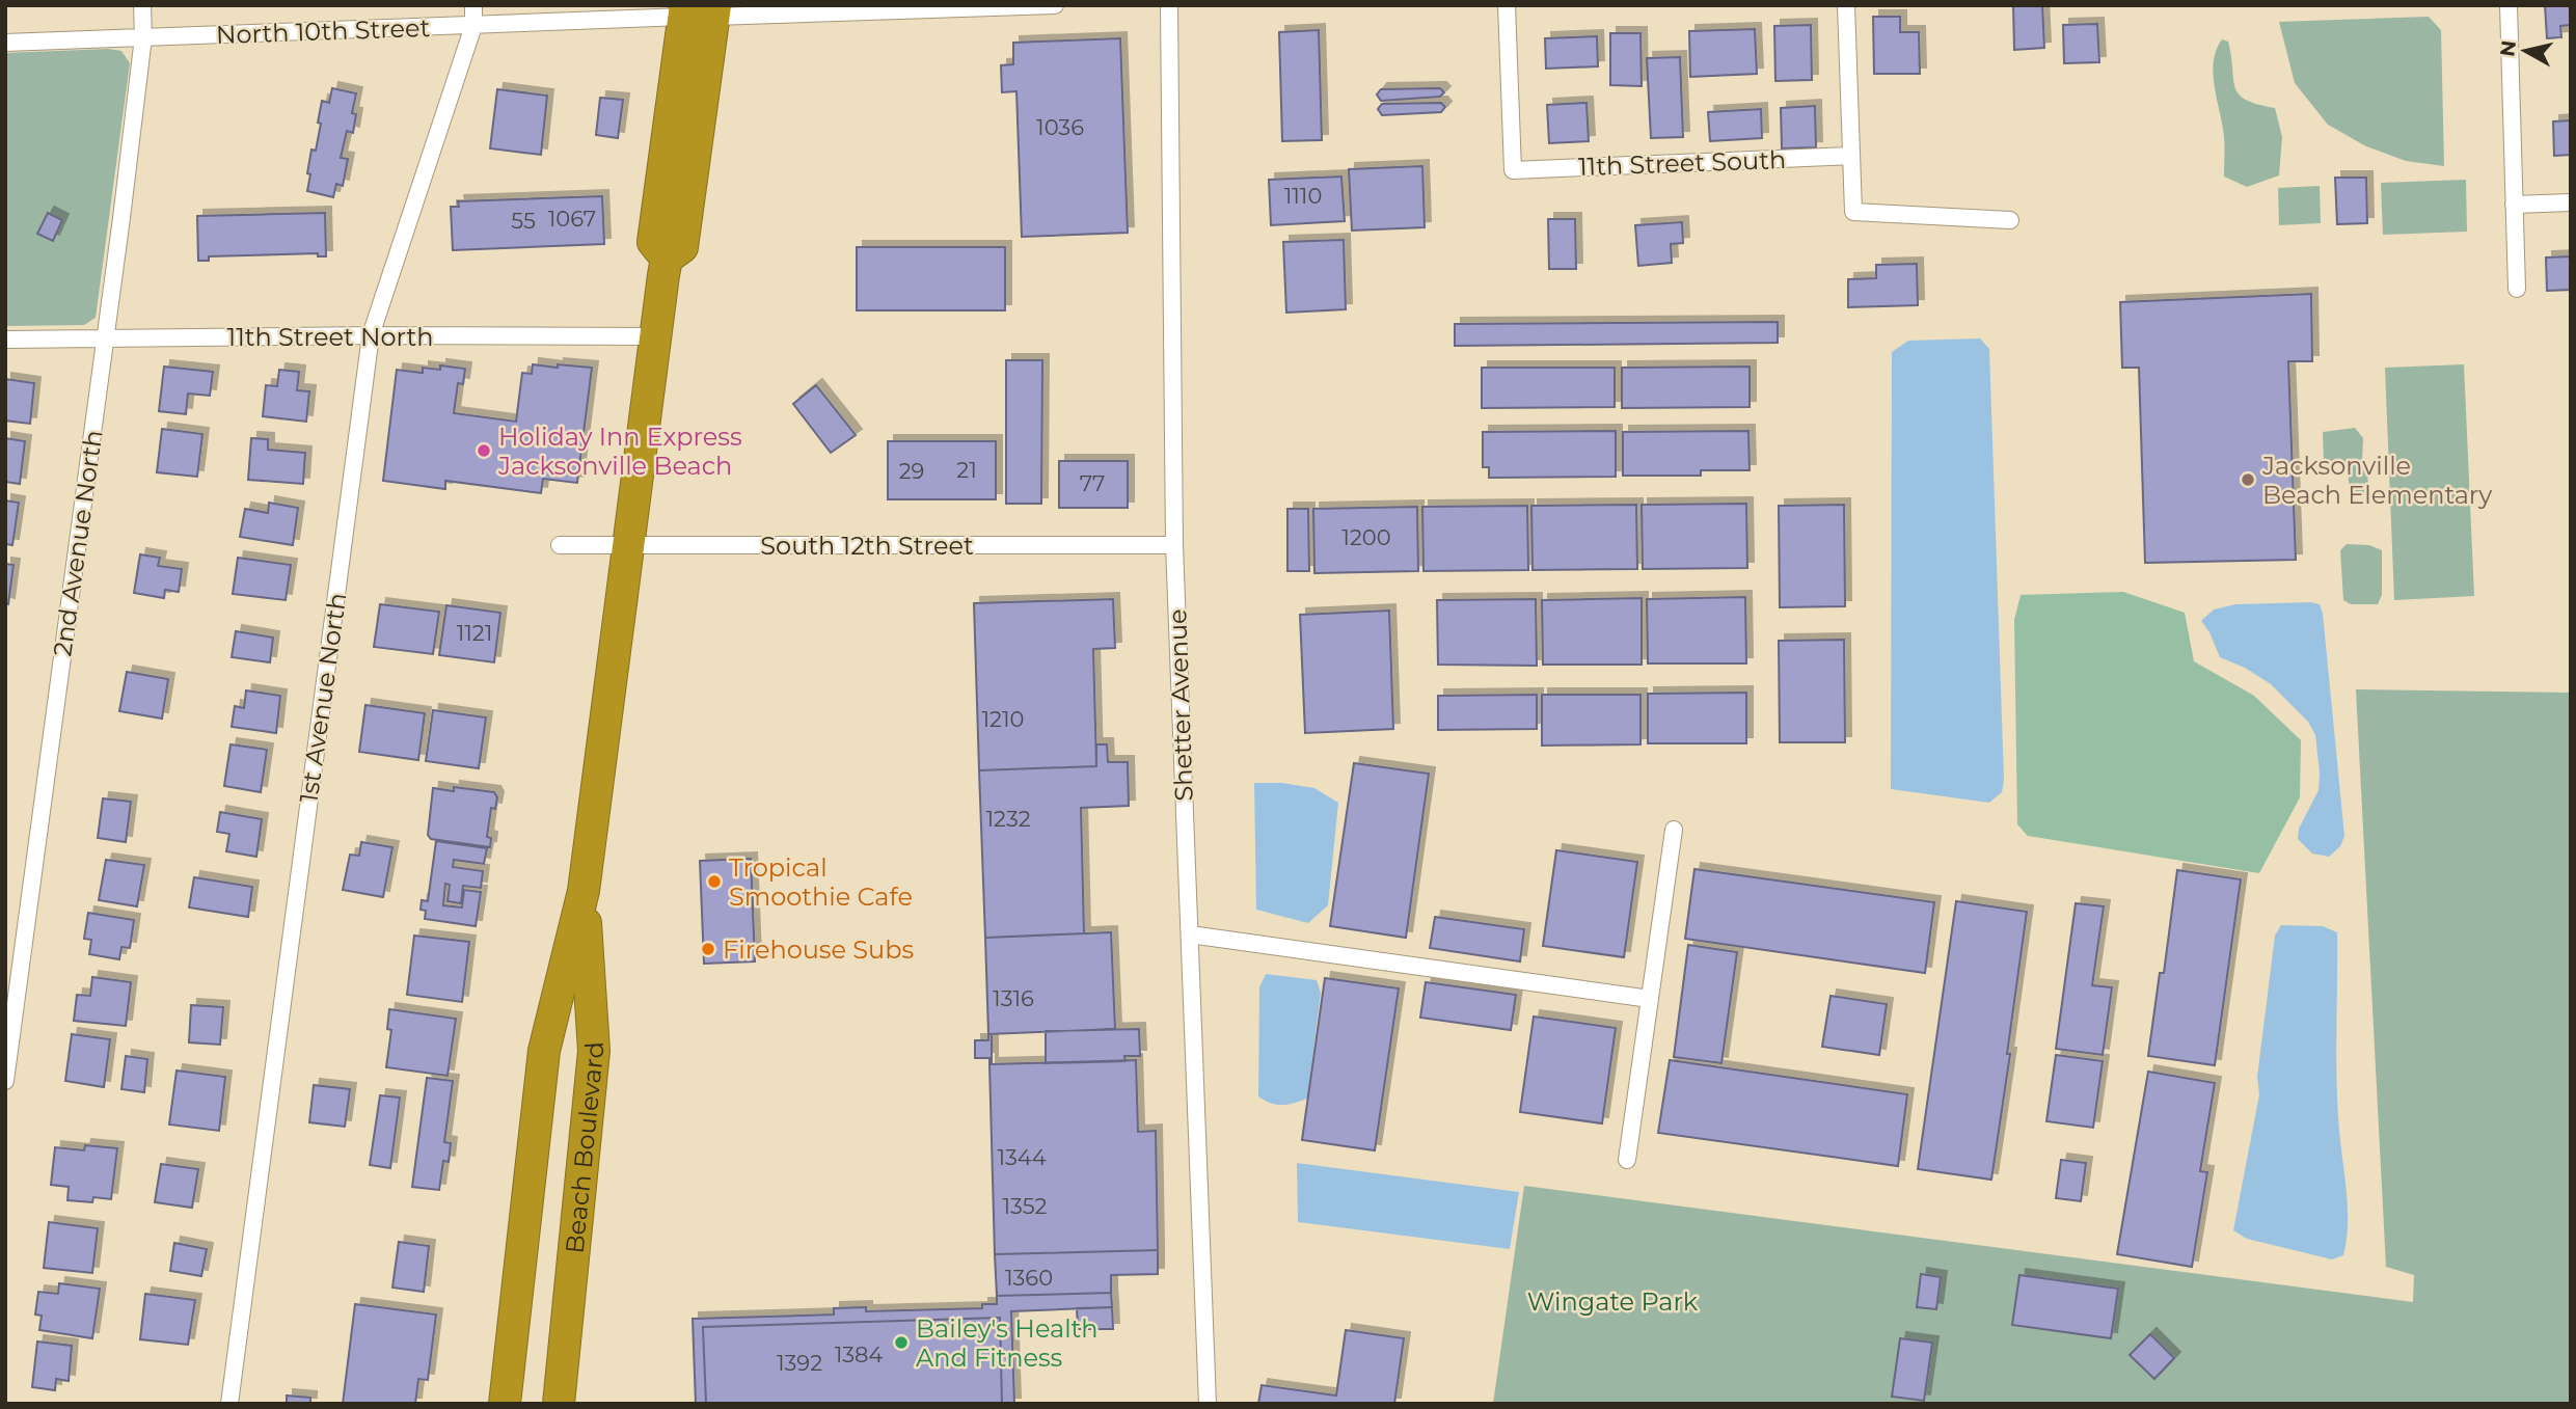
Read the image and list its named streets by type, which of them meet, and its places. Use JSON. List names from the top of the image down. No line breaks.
{"streets":{"highway":["Beach Boulevard"],"street":["North 10th Street","11th Street South","11th Street North","2nd Avenue North","South 12th Street","1st Avenue North","Shetter Avenue"]},"crossings":[["North 10th Street","2nd Avenue North"],["North 10th Street","1st Avenue North"],["11th Street North","2nd Avenue North"],["11th Street North","1st Avenue North"],["South 12th Street","Shetter Avenue"]],"parks":["Wingate Park"],"places":["Holiday Inn Express Jacksonville Beach","Jacksonville Beach Elementary","Tropical Smoothie Cafe","Firehouse Subs","Bailey's Health And Fitness"],"house_numbers":["1036","1110","1067","55","21","29","77","1200","1121","1210","1232","1316","1344","1352","1360","1384","1392"],"north":"left"}
